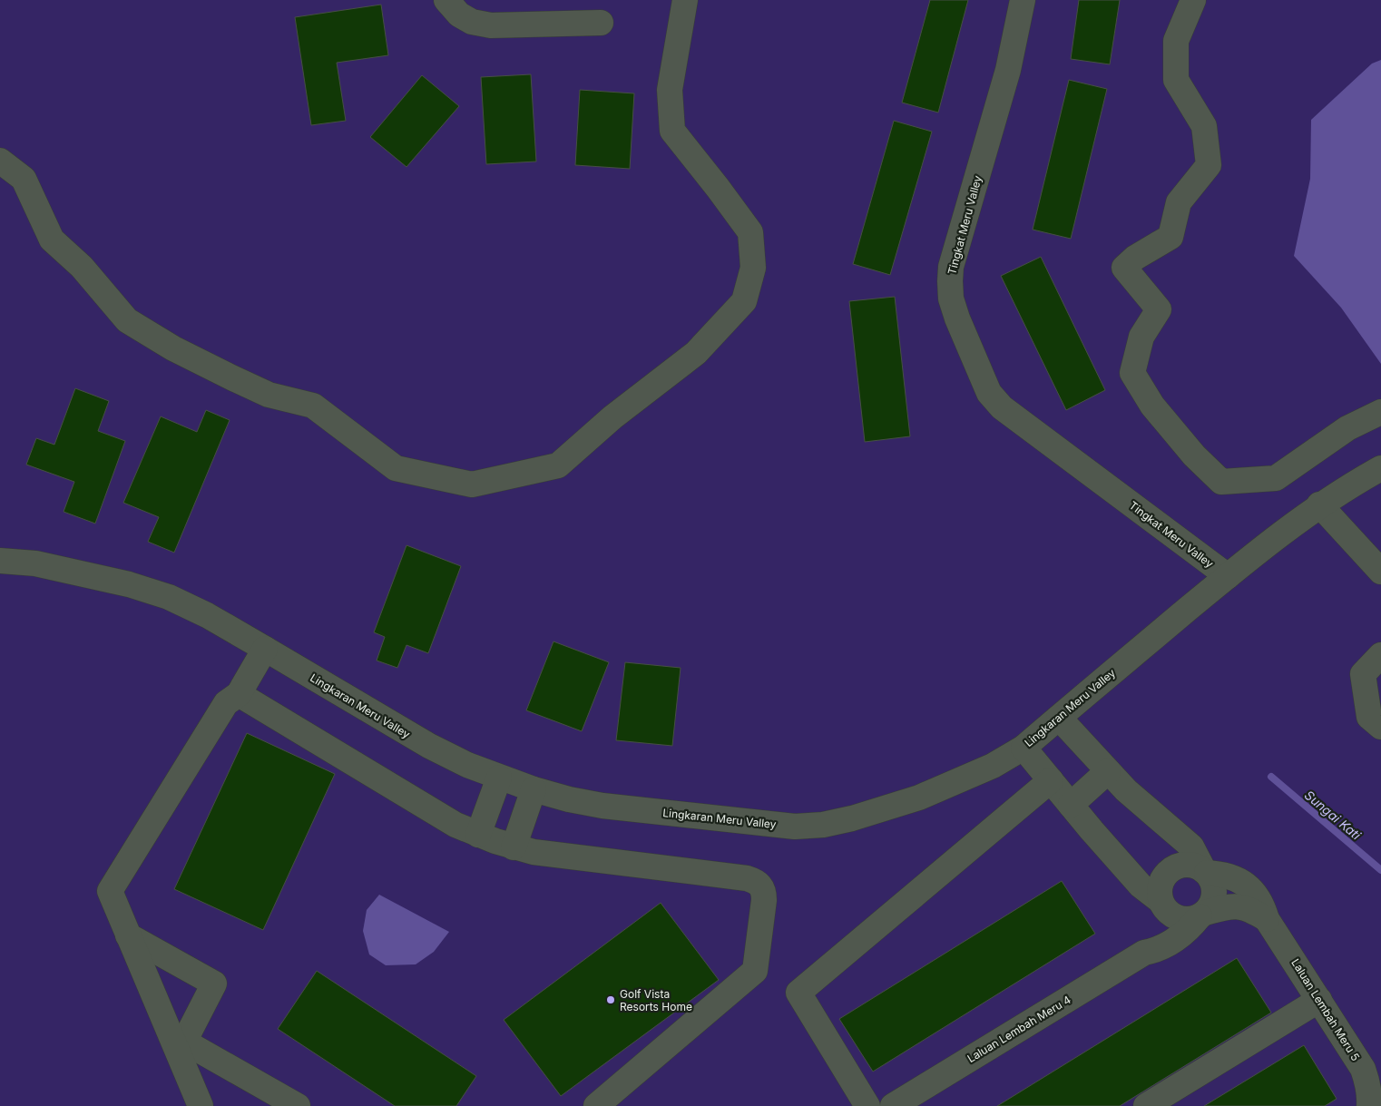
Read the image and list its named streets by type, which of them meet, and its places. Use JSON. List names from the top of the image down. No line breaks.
{"streets":{"street":["Tingkat Meru Valley","Lingkaran Meru Valley","Laluan Lembah Meru 5","Laluan Lembah Meru 4"]},"crossings":[["Tingkat Meru Valley","Lingkaran Meru Valley"],["Laluan Lembah Meru 5","Laluan Lembah Meru 4"]],"water":["Sungai Kati"],"places":["Golf Vista Resorts Home"]}
